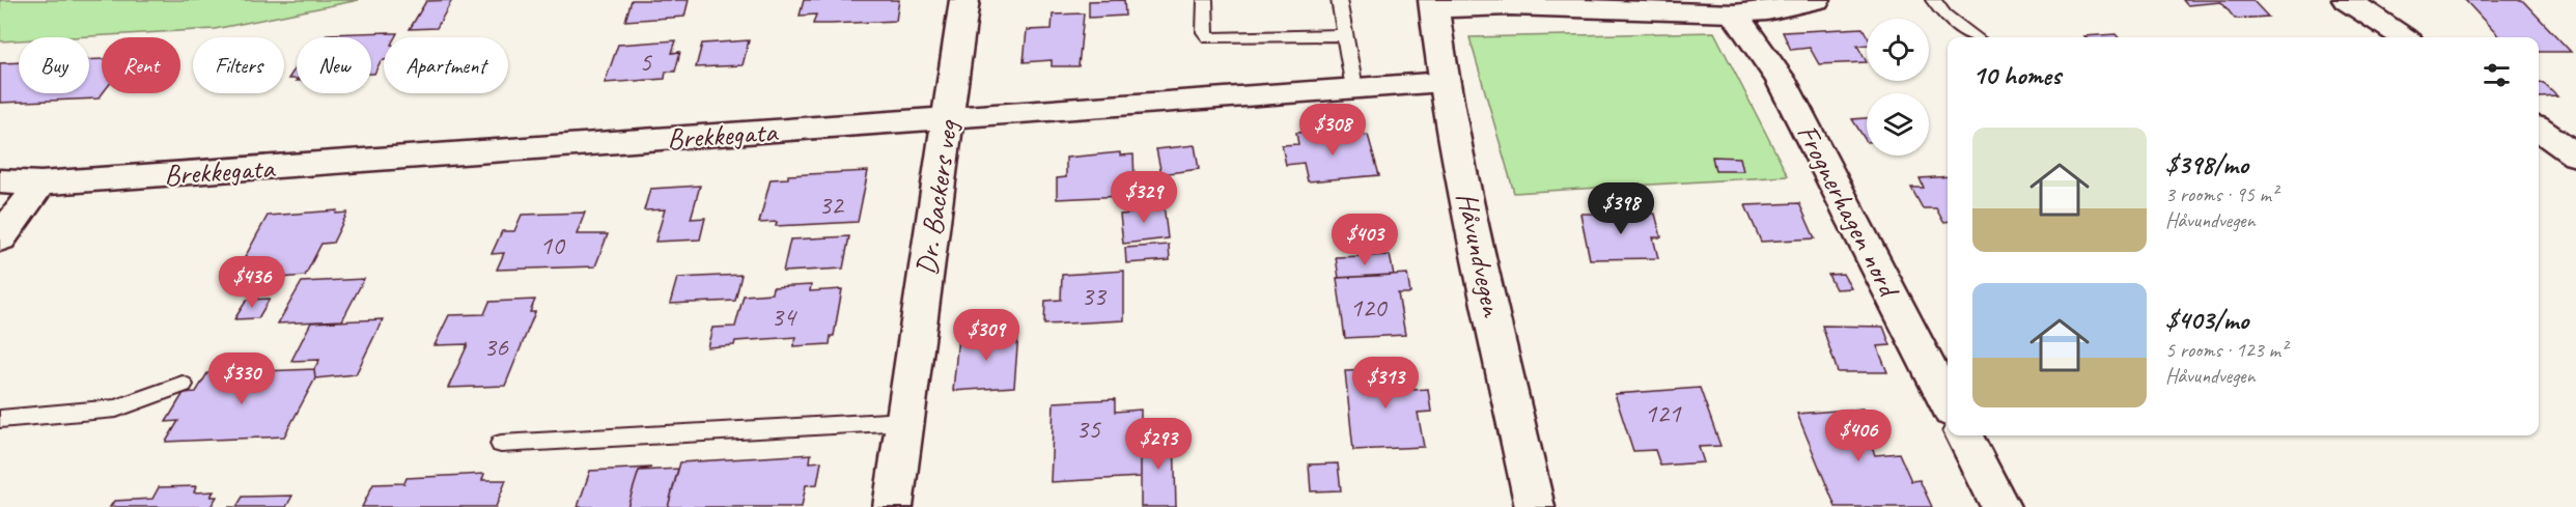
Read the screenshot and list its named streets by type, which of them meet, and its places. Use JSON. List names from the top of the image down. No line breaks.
{"streets":{"street":["Brekkegata","Dr. Backers veg","Frognerhagen nord","Håvundvegen"]},"crossings":[["Brekkegata","Dr. Backers veg"],["Brekkegata","Håvundvegen"]],"house_numbers":["5","32","10","33","120","34","36","121","35"],"page":{"chip":["Buy","Rent","Filters","New","Apartment"],"heading":"10 homes","price":["$308","$329","$398","$403","$436","$309","$330","$313","$406","$293"],"list":[{"name":"$398/mo","note":"3 rooms · 95 m² · Håvundvegen"},{"name":"$403/mo","note":"5 rooms · 123 m² · Håvundvegen"}]}}
